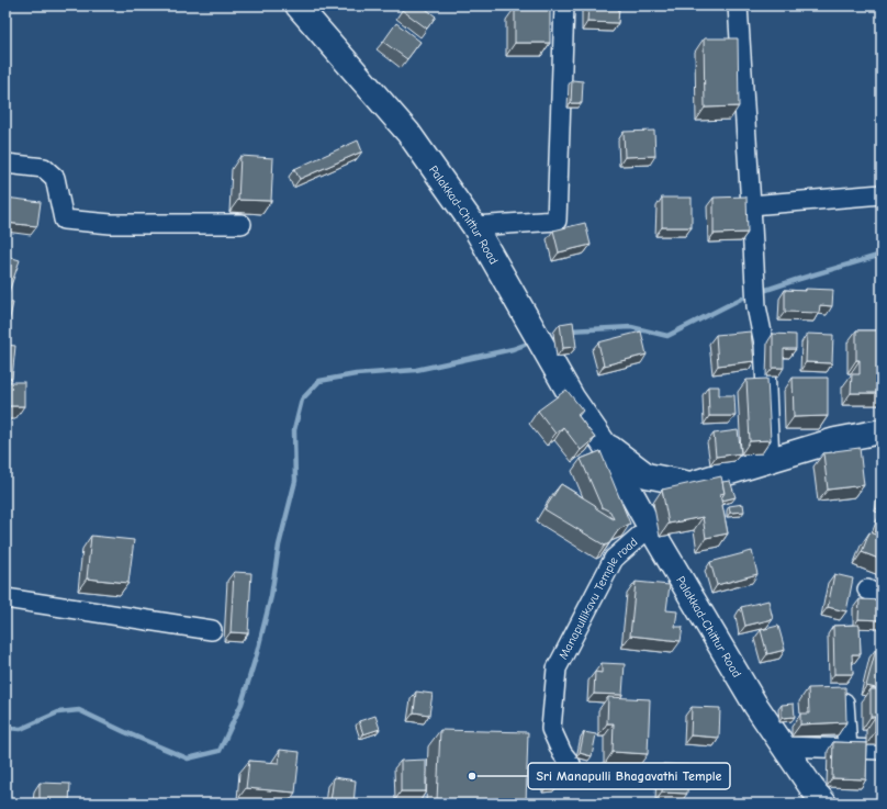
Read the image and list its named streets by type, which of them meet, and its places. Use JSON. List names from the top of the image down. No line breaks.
{"streets":{"main road":["Palakkad-Chittur Road"],"street":["Manapullikavu Temple road"]},"crossings":[["Palakkad-Chittur Road","Manapullikavu Temple road"]],"places":["Sri Manapulli Bhagavathi Temple"]}
